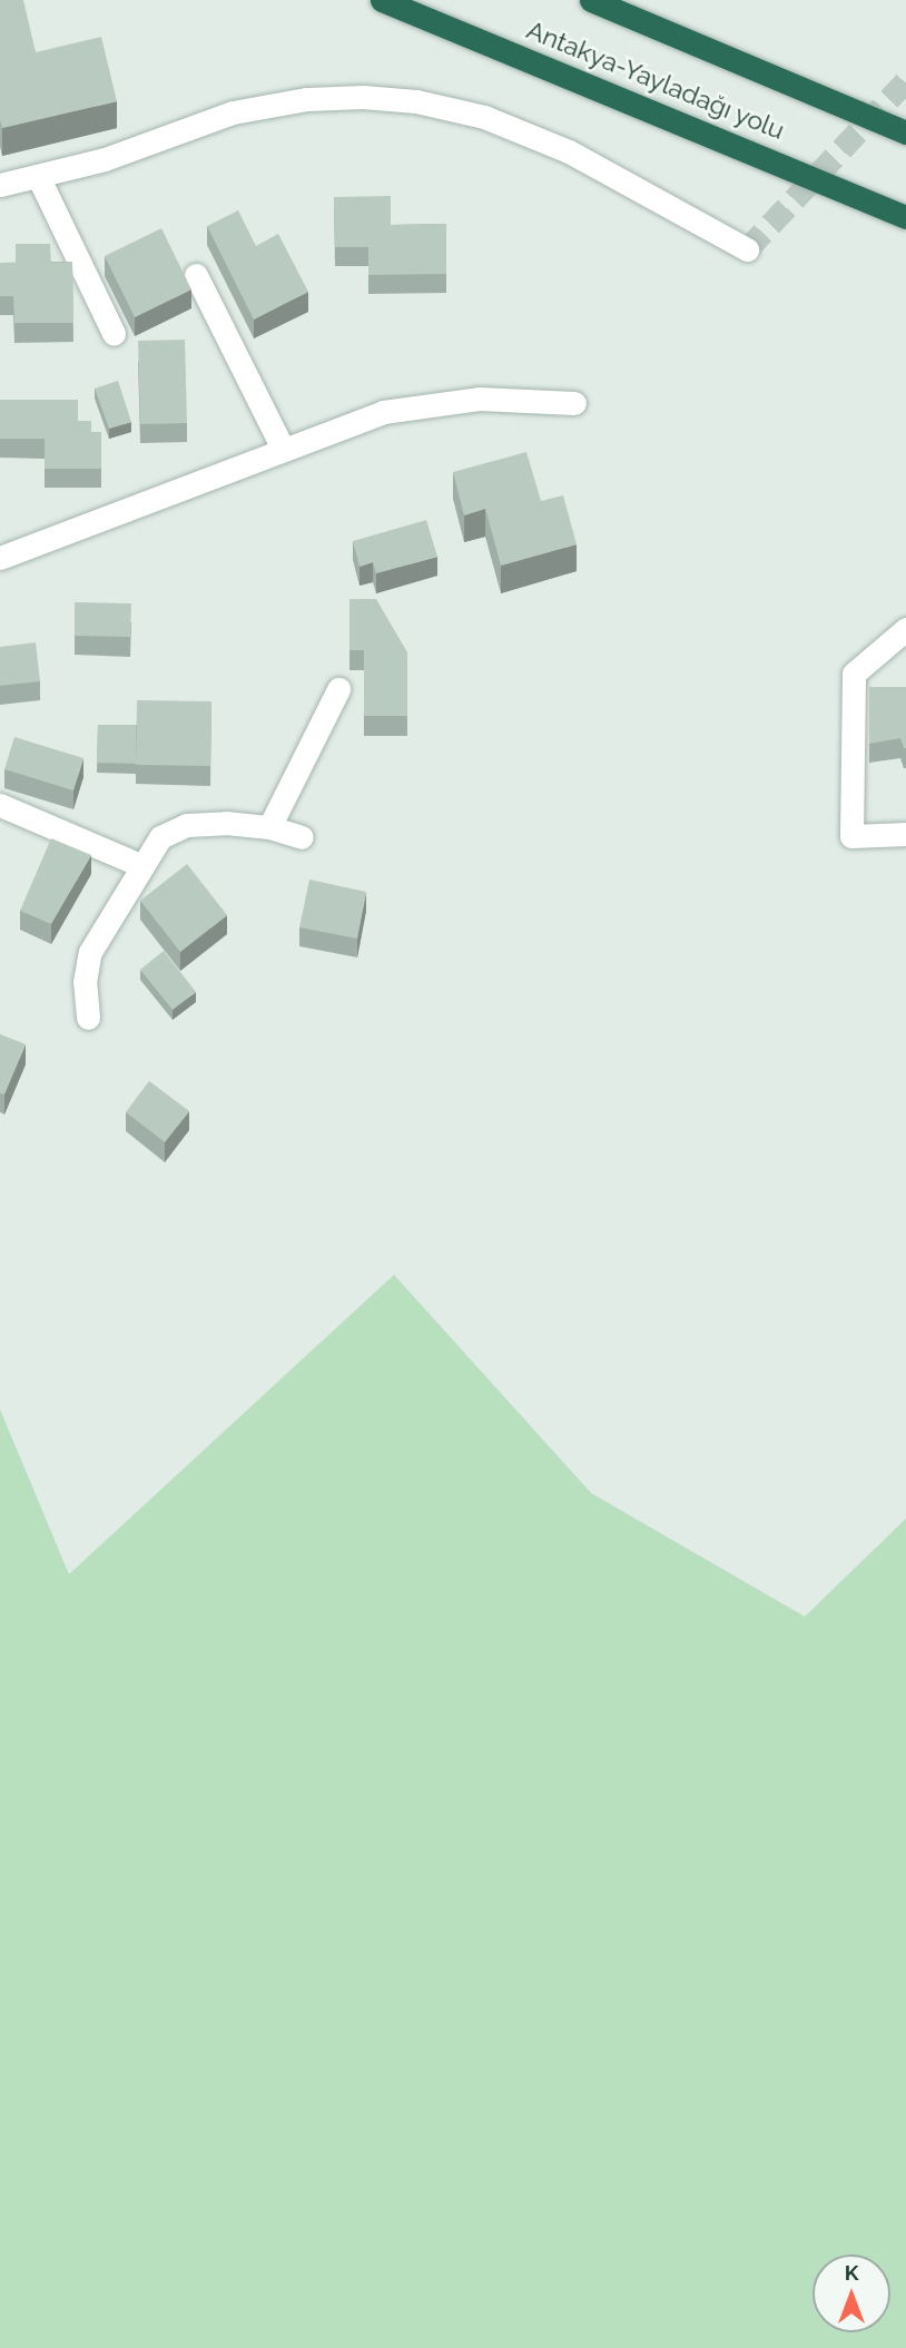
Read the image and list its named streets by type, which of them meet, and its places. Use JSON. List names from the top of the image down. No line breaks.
{"streets":{"highway":["Antakya-Yayladağı yolu"]},"north":"top"}
